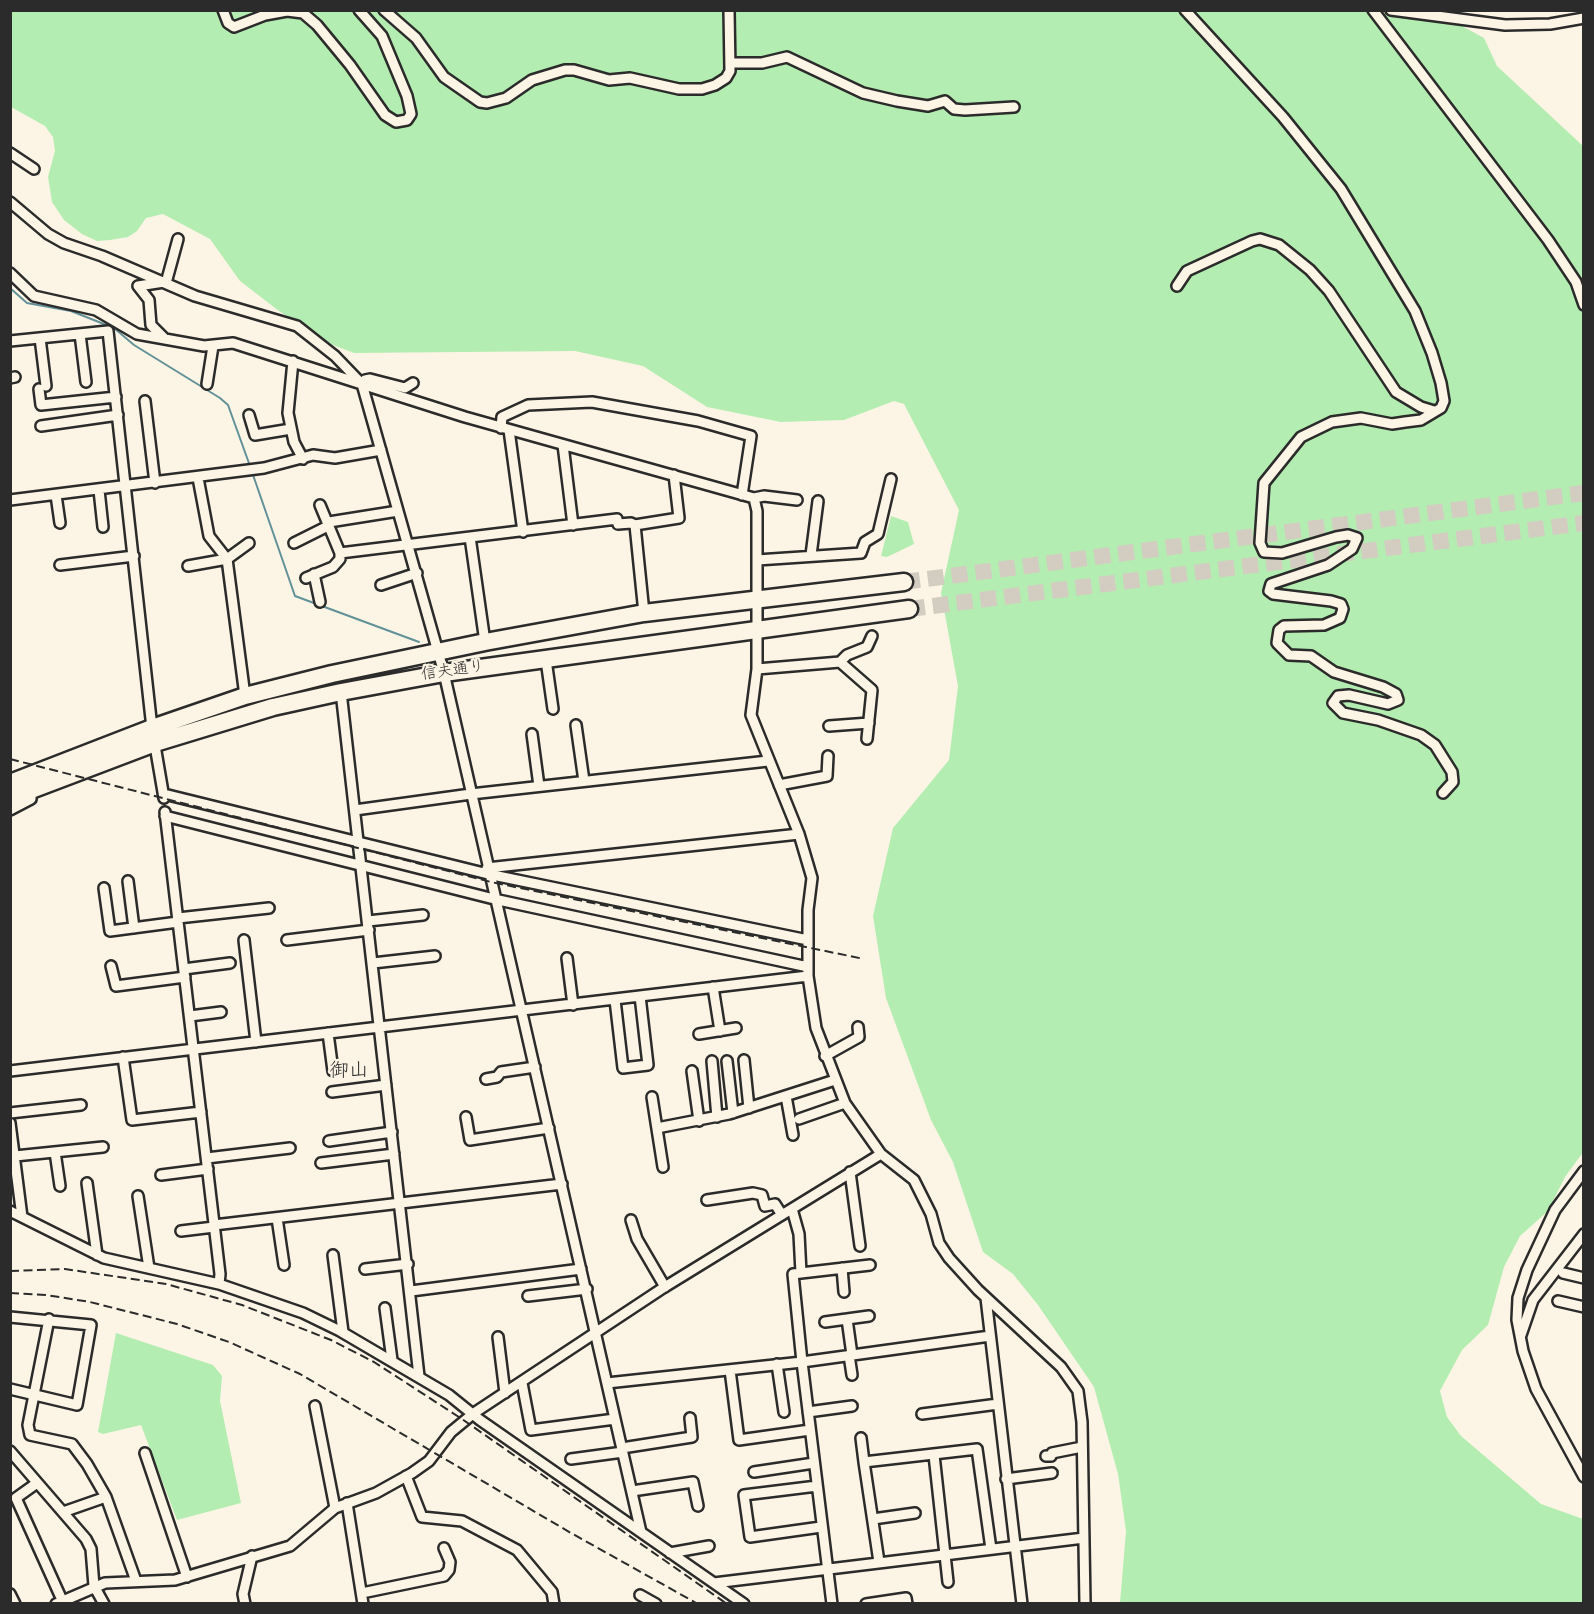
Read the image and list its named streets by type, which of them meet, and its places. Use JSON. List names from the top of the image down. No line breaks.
{"streets":{"highway":["信夫通り"]},"districts":["御山"]}
